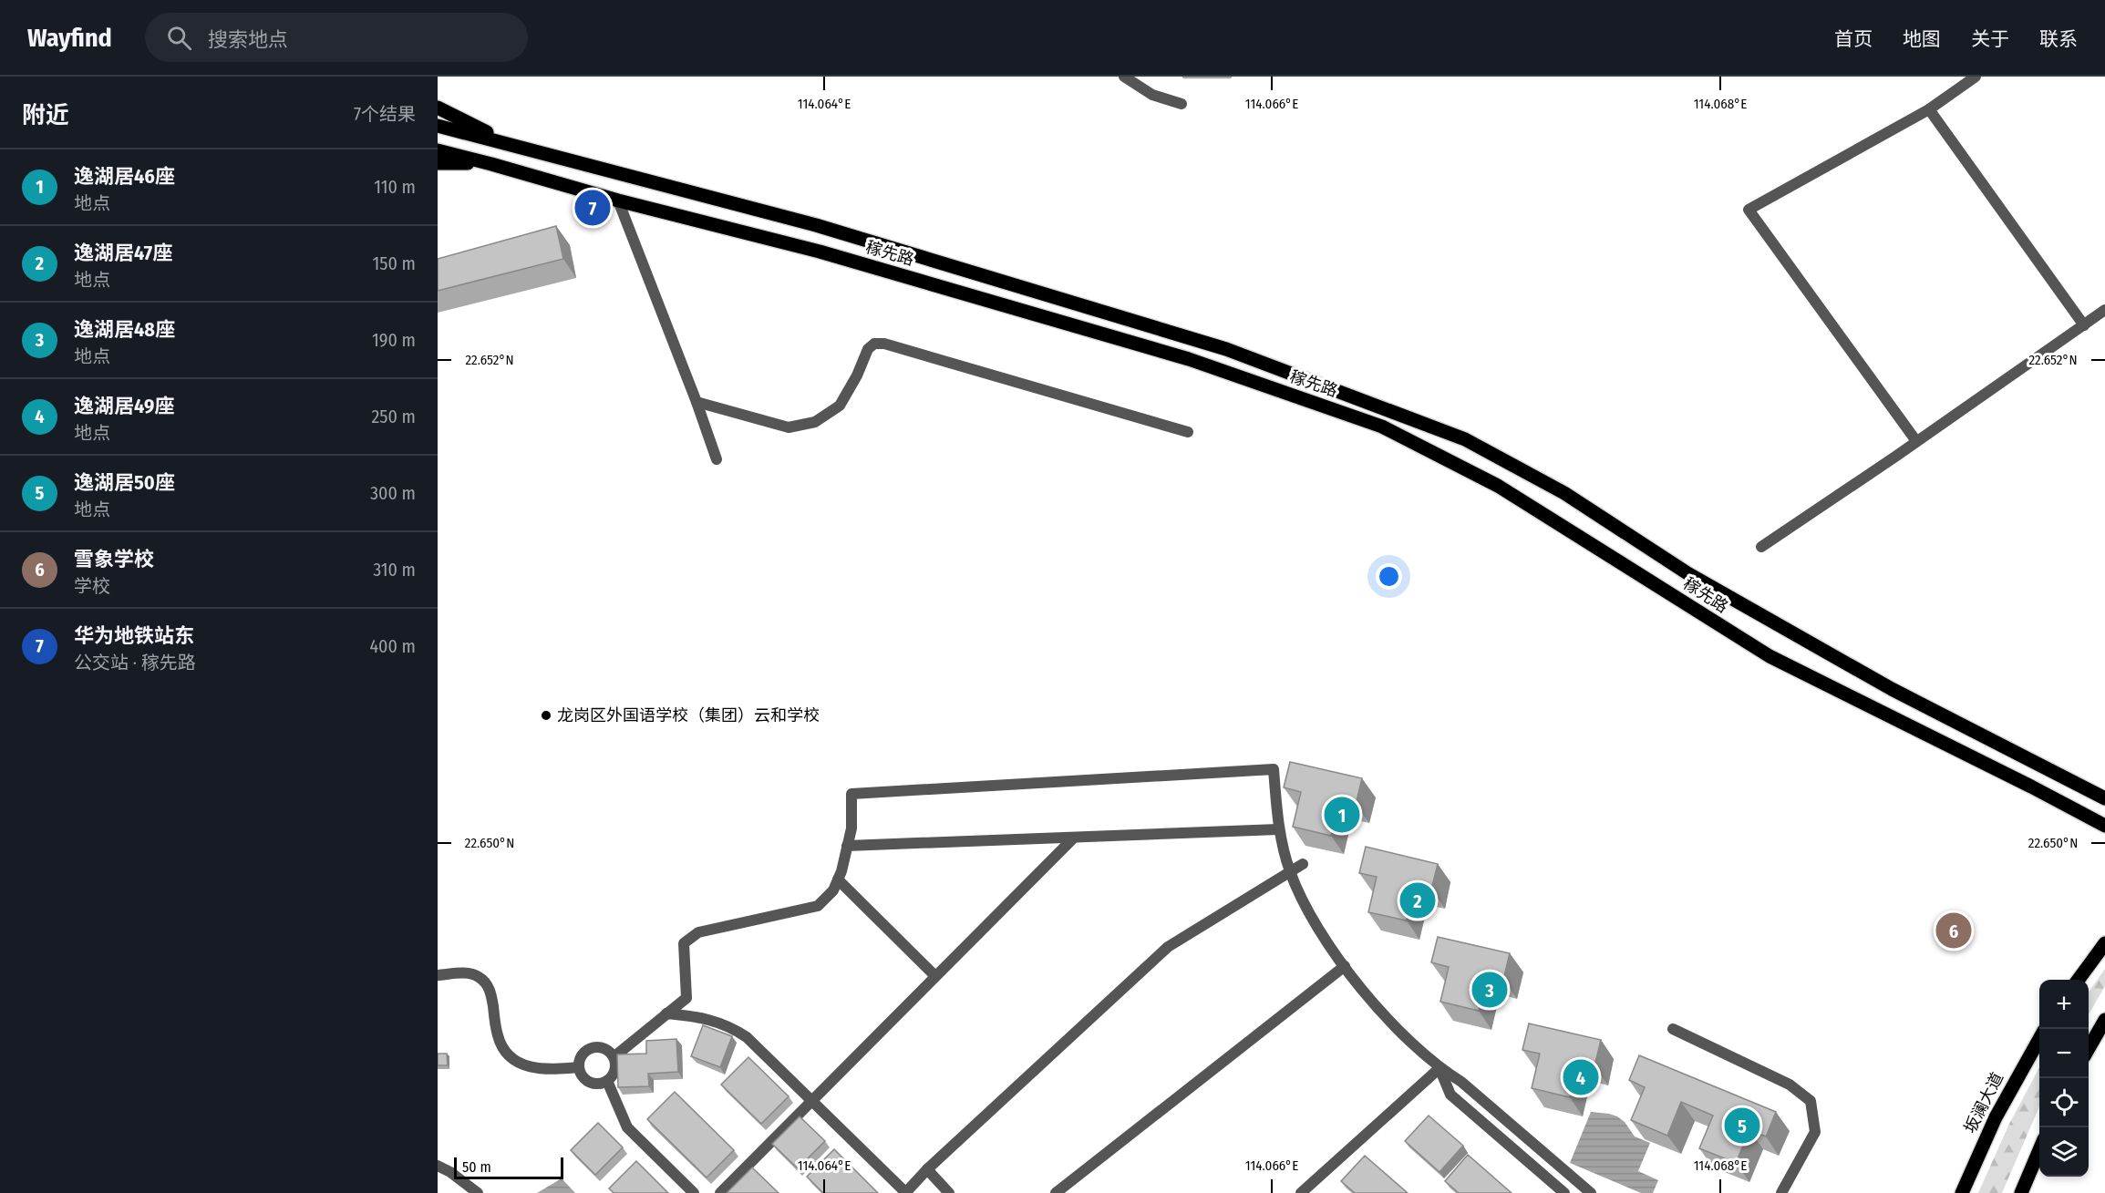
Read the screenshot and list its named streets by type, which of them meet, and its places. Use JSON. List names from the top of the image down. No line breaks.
{"streets":{"main road":["稼先路","坂澜大道"]},"places":["龙岗区外国语学校（集团）云和学校"],"scale_bar":"50 m","page":{"header":"Wayfind","search":"搜索地点","nav":["首页","地图","关于","联系"],"heading":["附近","7个结果"],"list":[{"mark":"1","name":"逸湖居46座","note":"地点","value":"110 m"},{"mark":"2","name":"逸湖居47座","note":"地点","value":"150 m"},{"mark":"3","name":"逸湖居48座","note":"地点","value":"190 m"},{"mark":"4","name":"逸湖居49座","note":"地点","value":"250 m"},{"mark":"5","name":"逸湖居50座","note":"地点","value":"300 m"},{"mark":"6","name":"雪象学校","note":"学校","value":"310 m"},{"mark":"7","name":"华为地铁站东","note":"公交站 · 稼先路","value":"400 m"}],"pins":["7","1","2","6","3","4","5"],"map_buttons":["+","−"],"scale":"50 m"},"coordinates":["114.064°E","114.066°E","114.068°E","22.652°N","22.650°N"]}
